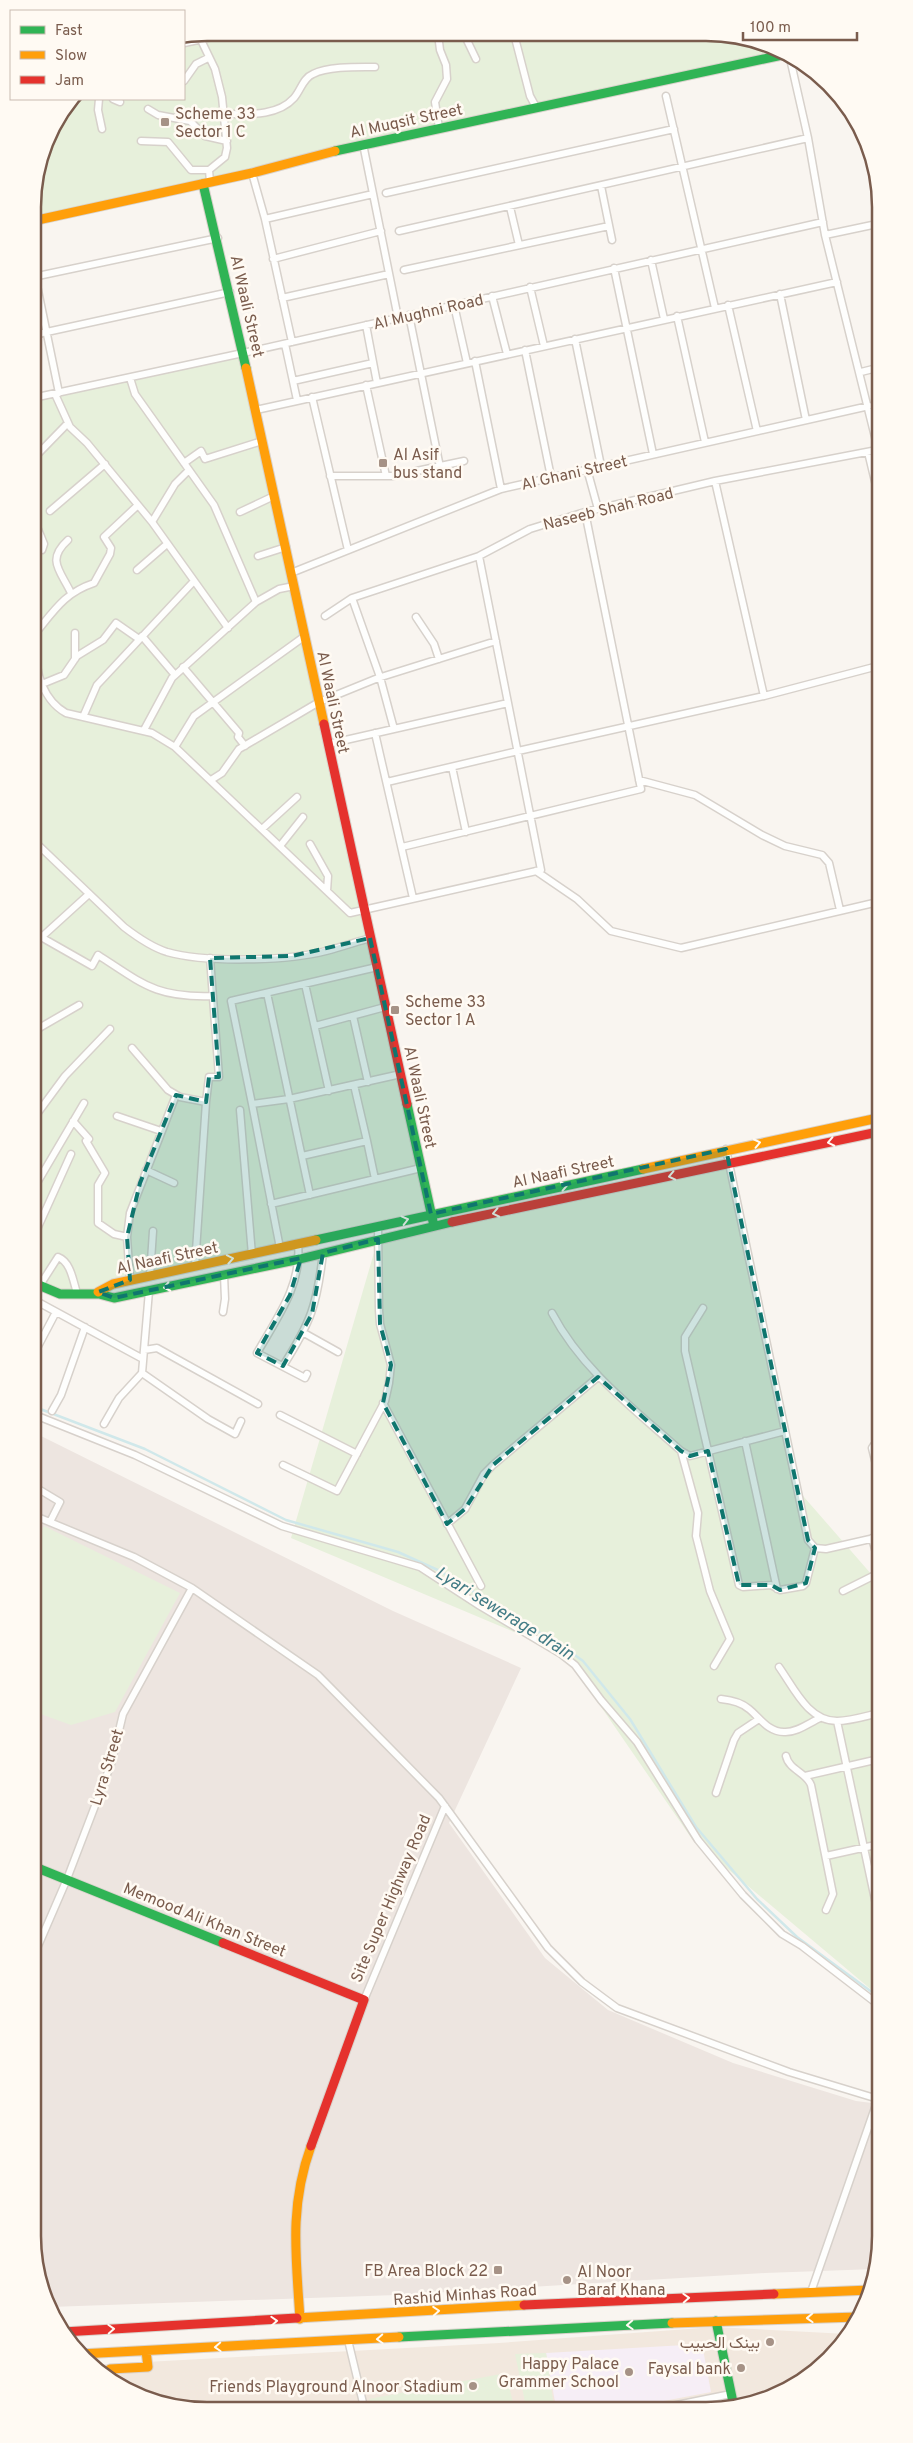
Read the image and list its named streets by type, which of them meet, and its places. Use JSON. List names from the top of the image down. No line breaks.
{"streets":{"street":["Al Muqsit Street","Al Waali Street","Al Mughni Road","Al Ghani Street","Naseeb Shah Road","Al Naafi Street","Lyra Street","Site Super Highway Road","Memood Ali Khan Street","Rashid Minhas Road"]},"crossings":[["Al Muqsit Street","Al Waali Street"],["Al Waali Street","Al Mughni Road"],["Al Waali Street","Al Ghani Street"],["Al Waali Street","Al Naafi Street"],["Lyra Street","Site Super Highway Road"],["Lyra Street","Memood Ali Khan Street"],["Site Super Highway Road","Memood Ali Khan Street"],["Site Super Highway Road","Rashid Minhas Road"]],"water":["Lyari sewerage drain"],"places":{"transit":["Scheme 33 Sector 1 C","Al Asif bus stand","Scheme 33 Sector 1 A","FB Area Block 22"],"other":["Al Noor Baraf Khana","بينک الحبيب","Faysal bank","Happy Palace Grammer School","Friends Playground Alnoor Stadium"]},"legend":["Fast","Slow","Jam"],"scale_bar":"100 m"}
